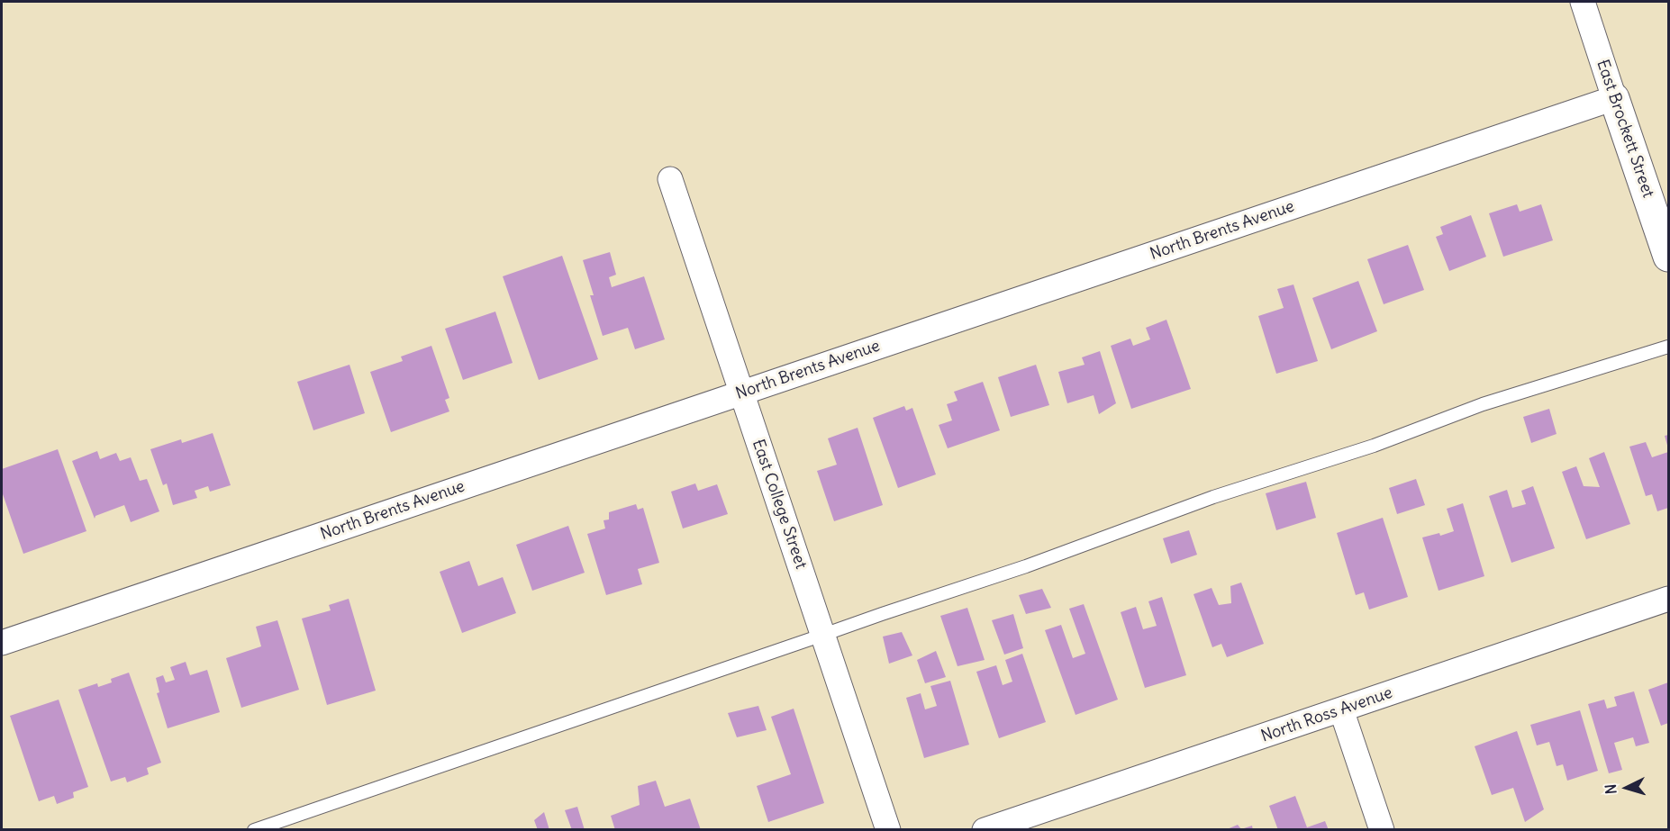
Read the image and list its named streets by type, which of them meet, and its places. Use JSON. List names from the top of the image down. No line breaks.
{"streets":{"street":["East Brockett Street","North Brents Avenue","East College Street","North Ross Avenue"]},"crossings":[["East Brockett Street","North Brents Avenue"],["North Brents Avenue","East College Street"]],"north":"left"}
